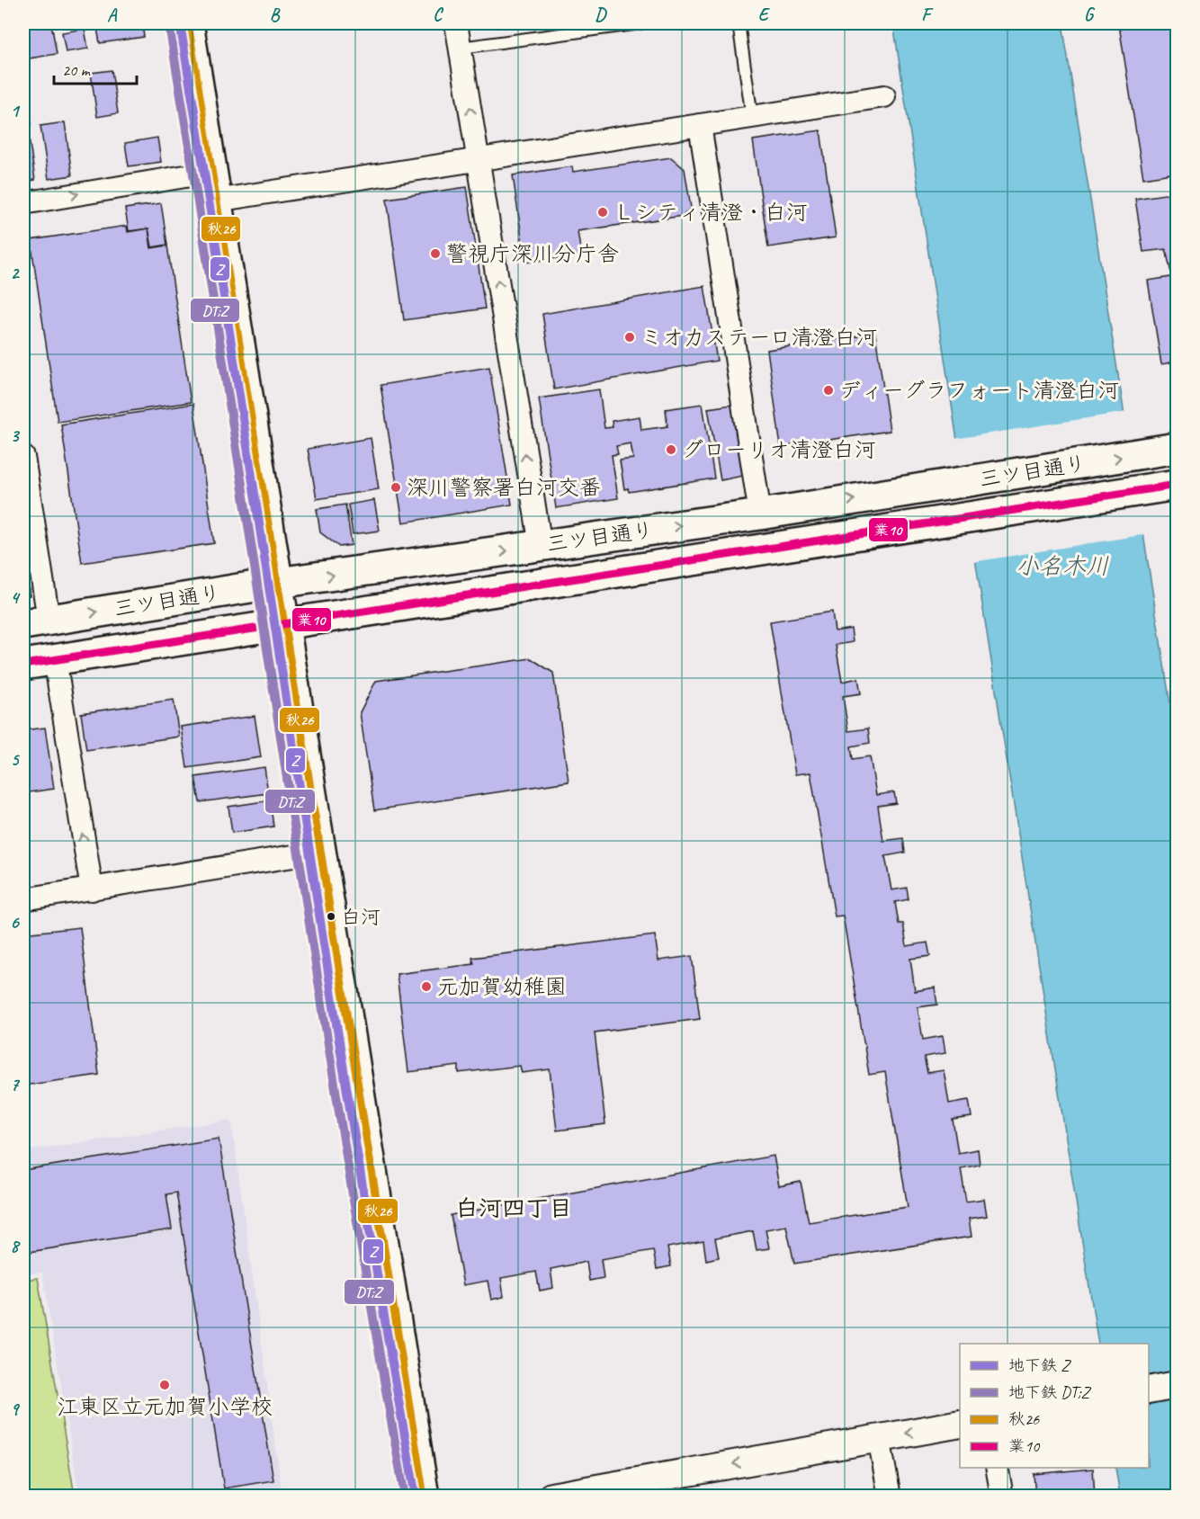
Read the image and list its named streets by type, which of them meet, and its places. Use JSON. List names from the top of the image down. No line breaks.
{"streets":{"main road":["三ツ目通り"]},"districts":["白河四丁目"],"water":["小名木川"],"places":["Ｌシティ清澄・白河","警視庁深川分庁舎","ミオカステーロ清澄白河","ディーグラフォート清澄白河","グローリオ清澄白河","深川警察署白河交番","白河","元加賀幼稚園","江東区立元加賀小学校"],"lines":["metro line Z","transit line 秋26","metro line DT;Z","transit line 業10"],"legend":["地下鉄 Z","地下鉄 DT;Z","秋26","業10"],"scale_bar":"20 m","grid":{"columns":["A","B","C","D","E","F","G"],"rows":["1","2","3","4","5","6","7","8","9"]}}
